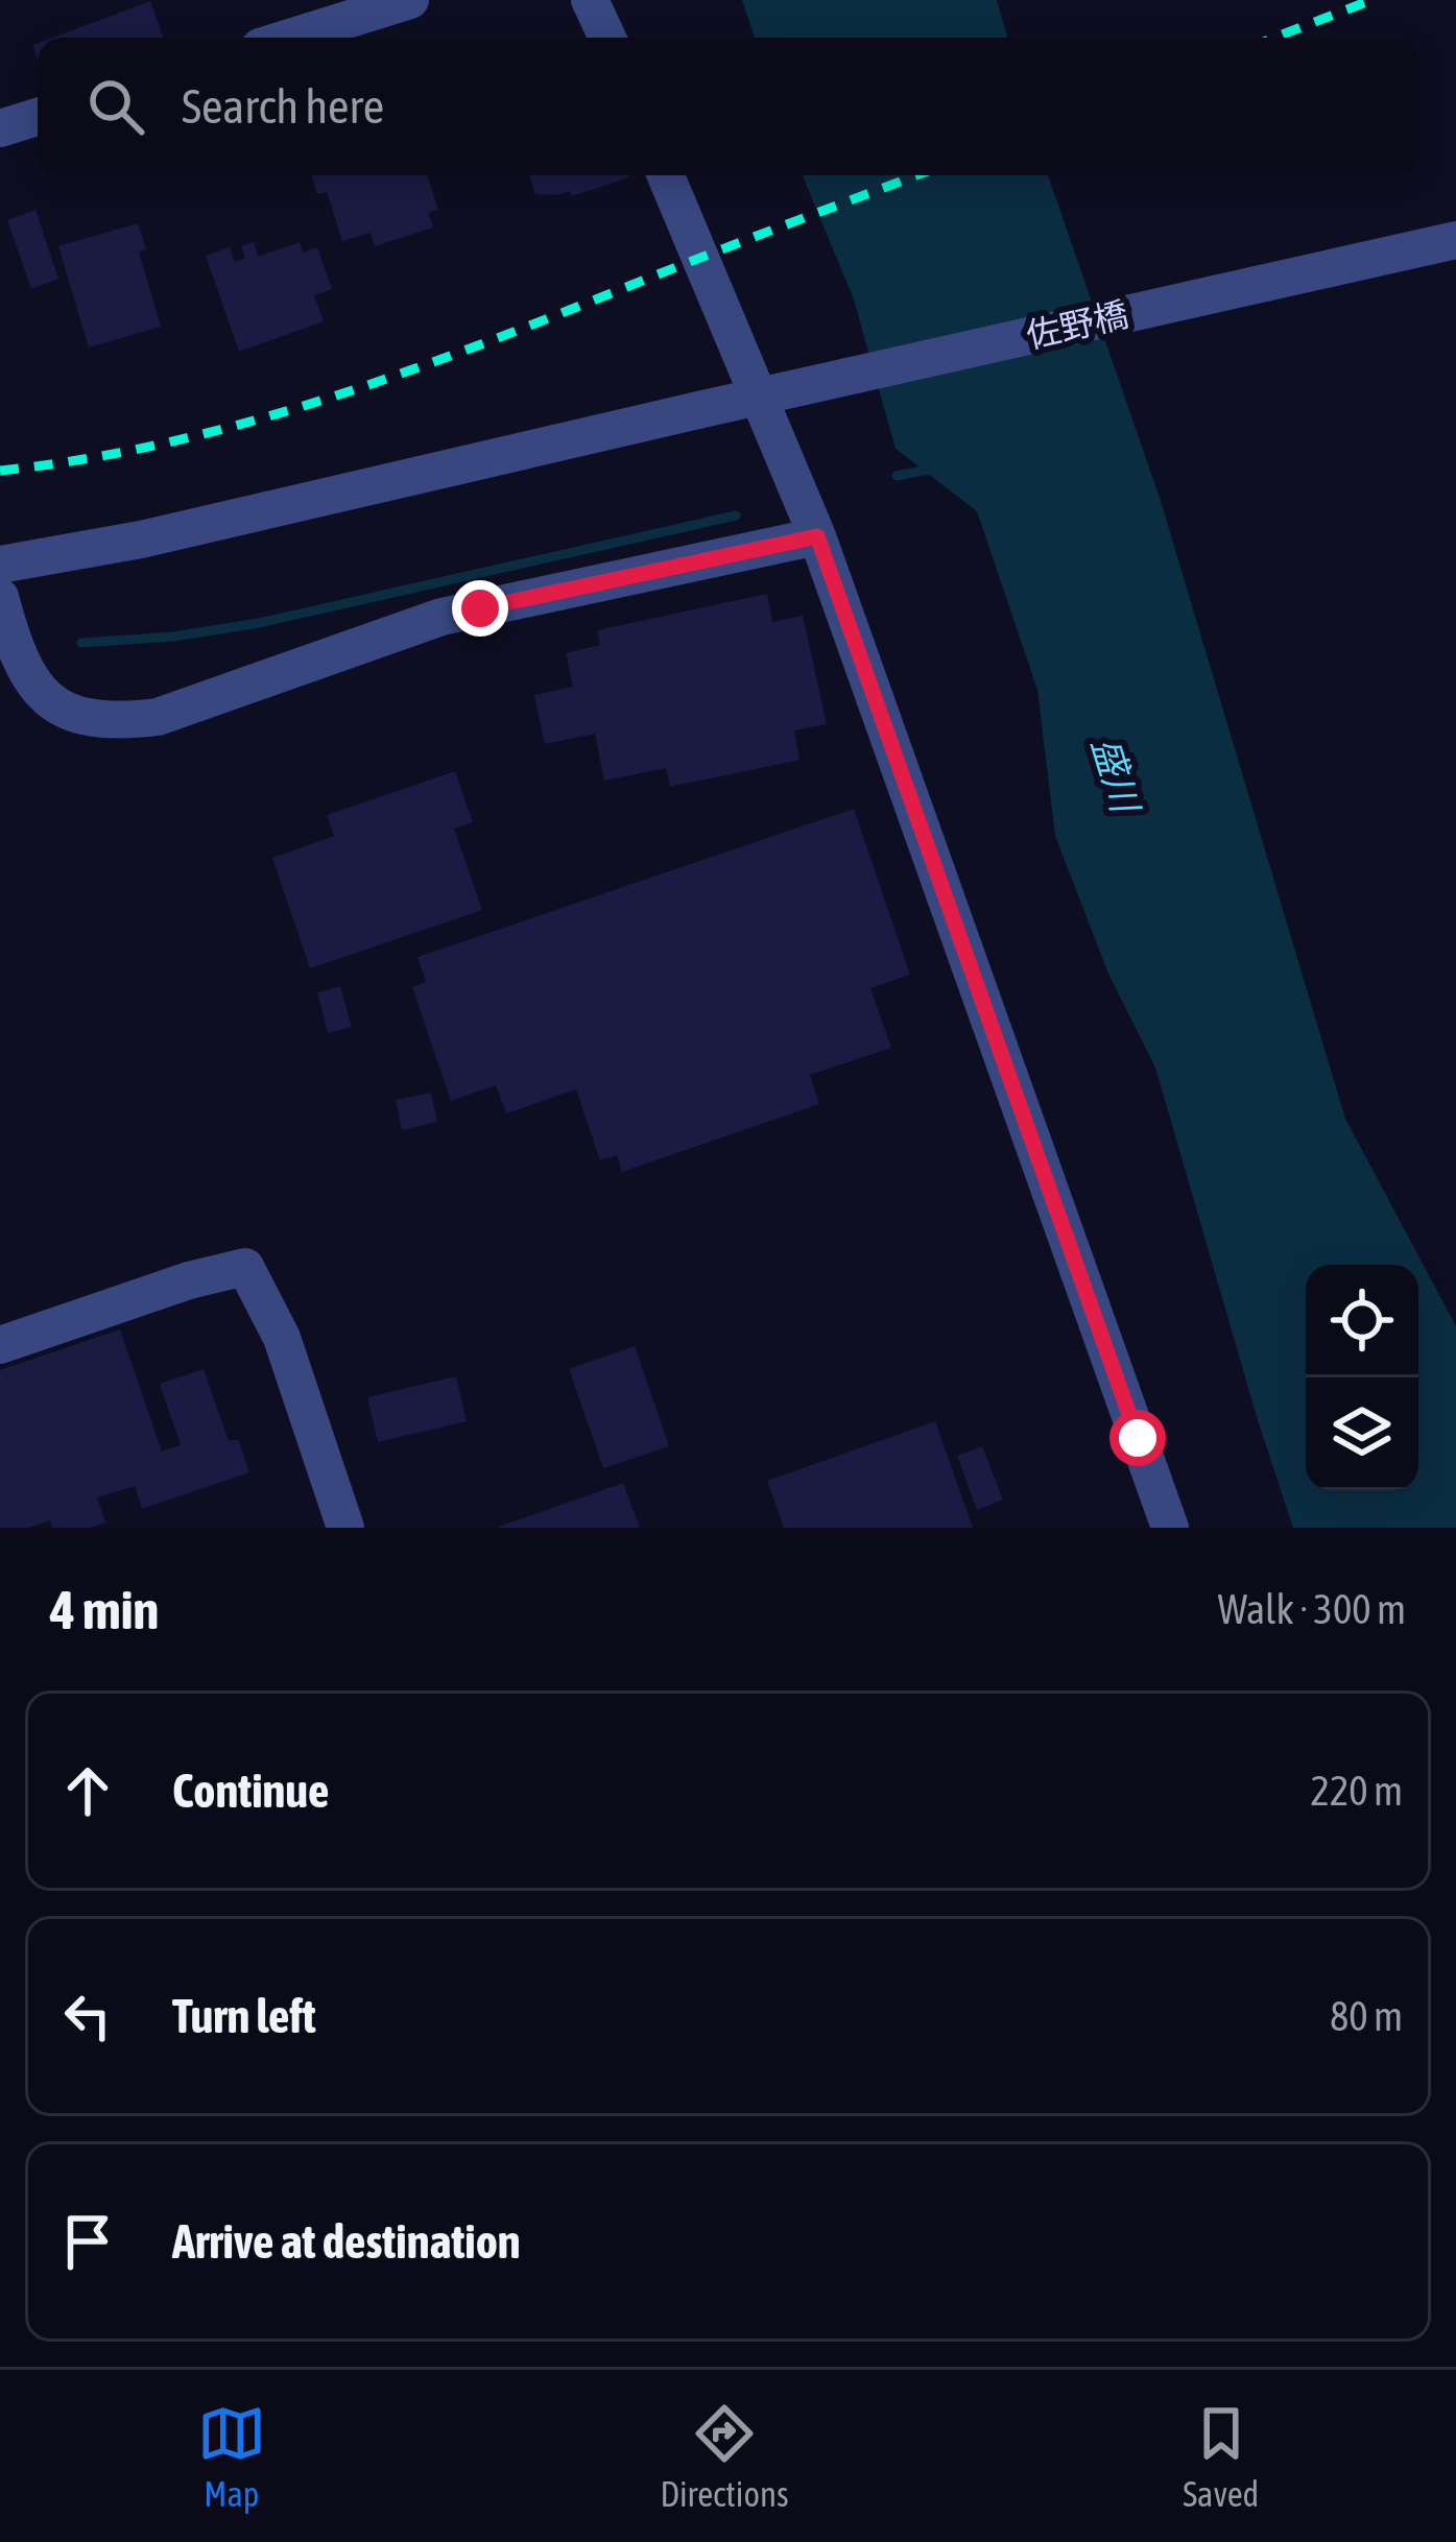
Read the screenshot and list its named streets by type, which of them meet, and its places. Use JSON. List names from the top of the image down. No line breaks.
{"streets":{"street":["佐野橋"]},"water":["盛川"],"page":{"search":"Search here","heading":["4 min","Walk · 300 m"],"list":[["Continue","220 m"],["Turn left","80 m"],"Arrive at destination"],"nav":["Map","Directions","Saved"]}}
